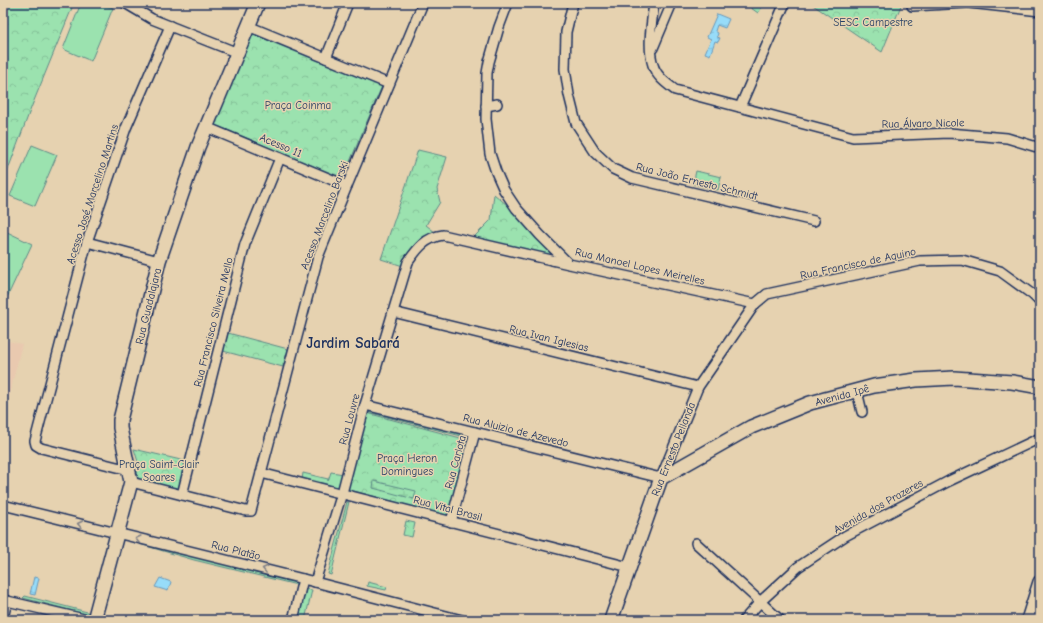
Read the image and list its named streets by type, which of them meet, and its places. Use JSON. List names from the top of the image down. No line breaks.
{"streets":{"main road":["Rua Guadalajara","Avenida Ipê","Rua Ernesto Pellanda"],"street":["Rua Álvaro Nicole","Acesso 11","Rua João Ernesto Schmidt","Acesso José Marcelino Martins","Acesso Marcelino Barski","Rua Francisco de Aquino","Rua Manoel Lopes Meirelles","Rua Francisco Silveira Mello","Rua Ivan Iglesias","Rua Louvre","Rua Aluizio de Azevedo","Rua Carlota","Avenida dos Prazeres","Rua Vital Brasil","Rua Platão"]},"crossings":[["Acesso 11","Acesso Marcelino Barski"],["Acesso 11","Rua Guadalajara"],["Acesso 11","Rua Francisco Silveira Mello"],["Acesso José Marcelino Martins","Rua Guadalajara"],["Acesso Marcelino Barski","Rua Francisco Silveira Mello"],["Acesso Marcelino Barski","Rua Vital Brasil"],["Rua Francisco de Aquino","Rua Ernesto Pellanda"],["Rua Manoel Lopes Meirelles","Rua Louvre"],["Rua Manoel Lopes Meirelles","Rua Ernesto Pellanda"],["Rua Guadalajara","Rua Platão"],["Rua Ivan Iglesias","Rua Louvre"],["Rua Ivan Iglesias","Rua Ernesto Pellanda"],["Avenida Ipê","Rua Aluizio de Azevedo"],["Avenida Ipê","Rua Ernesto Pellanda"],["Rua Louvre","Rua Aluizio de Azevedo"],["Rua Louvre","Rua Vital Brasil"],["Rua Louvre","Rua Platão"],["Rua Aluizio de Azevedo","Rua Ernesto Pellanda"],["Rua Aluizio de Azevedo","Rua Carlota"],["Rua Ernesto Pellanda","Rua Vital Brasil"],["Rua Carlota","Rua Vital Brasil"]],"one_way":["Rua Platão"],"districts":["Jardim Sabará"],"parks":["SESC Campestre","Praça Coinma","Praça Heron Domingues","Praça Saint-Clair Soares"]}
